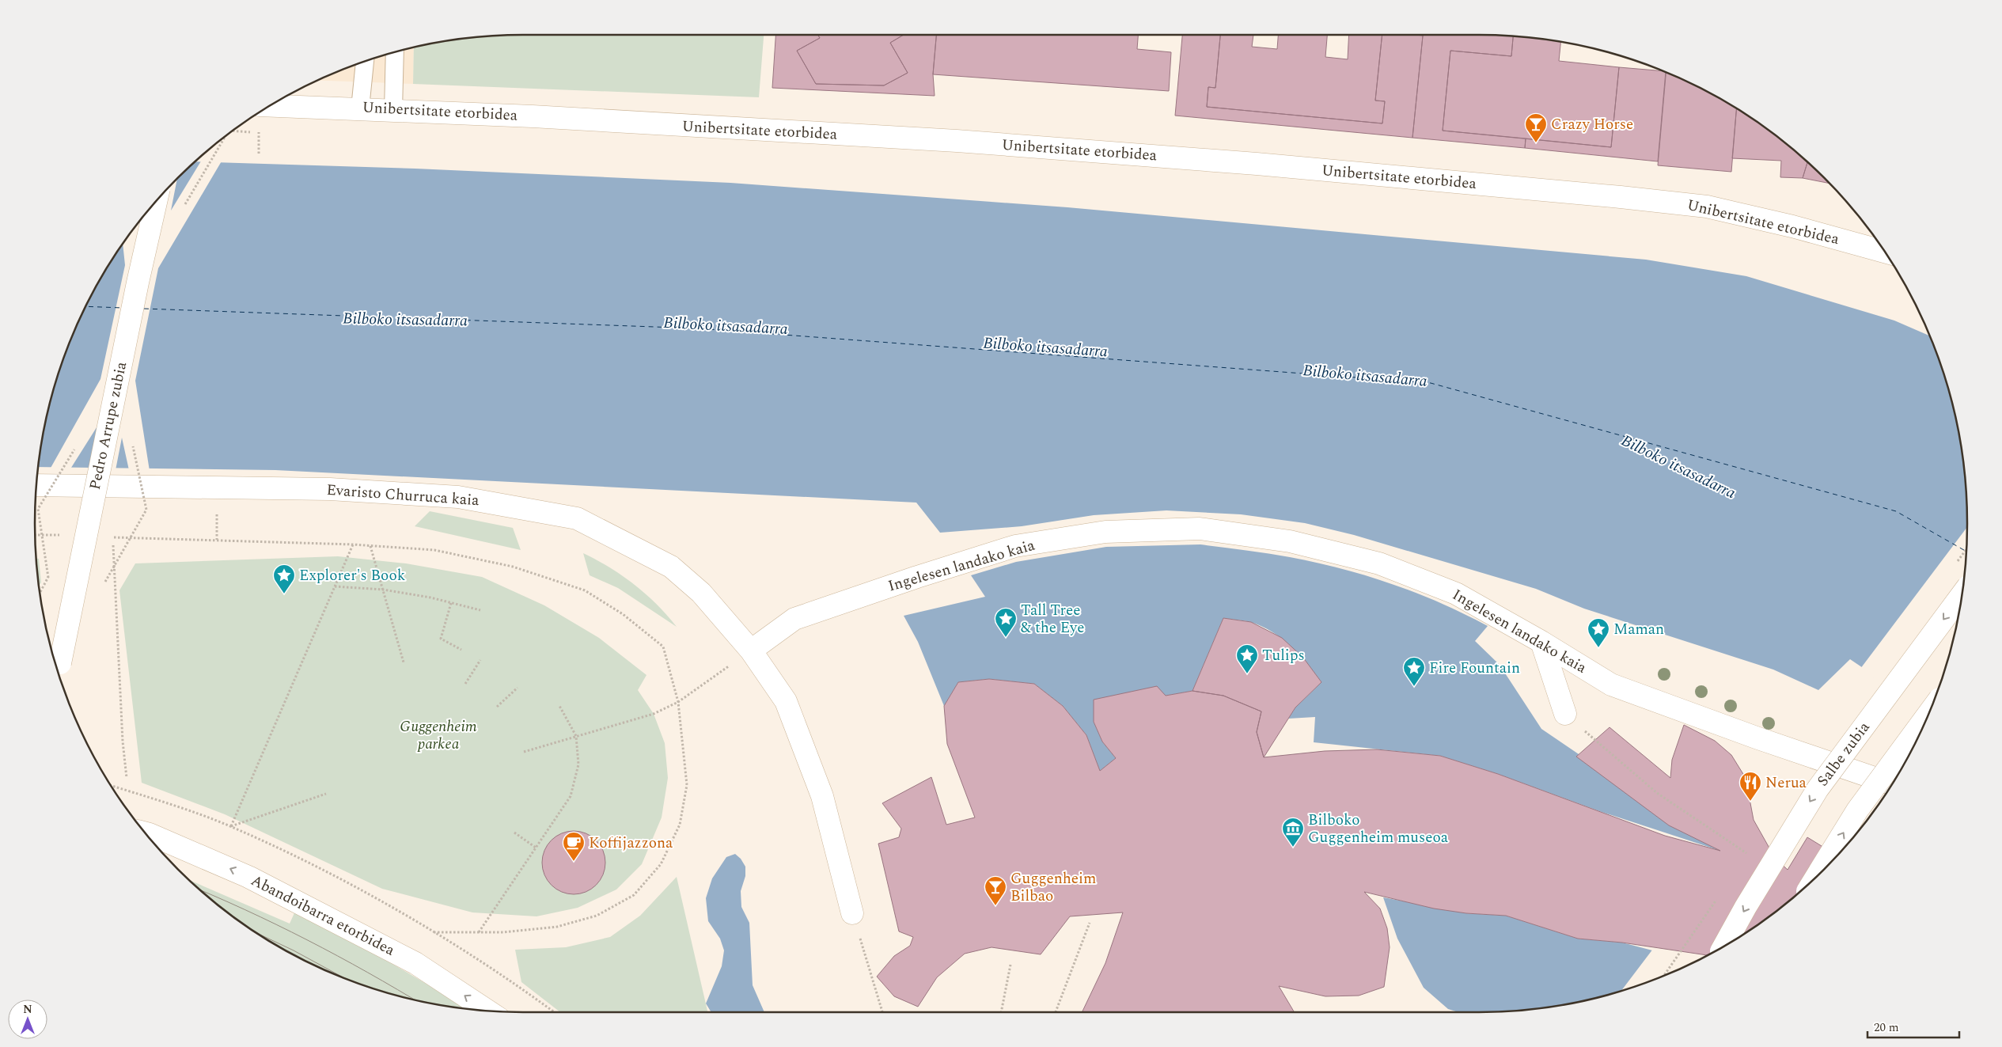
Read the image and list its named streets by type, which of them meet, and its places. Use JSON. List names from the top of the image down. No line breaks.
{"streets":{"street":["Unibertsitate etorbidea","Pedro Arrupe zubia","Evaristo Churruca kaia","Ingelesen landako kaia","Salbe zubia","Abandoibarra etorbidea"]},"crossings":[["Evaristo Churruca kaia","Ingelesen landako kaia"]],"one_way":["Abandoibarra etorbidea"],"water":["Bilboko itsasadarra"],"parks":["Guggenheim parkea"],"places":{"bar":["Crazy Horse","Guggenheim Bilbao"],"place":["Explorer's Book","Tall Tree & the Eye","Maman","Tulips","Fire Fountain"],"restaurant":["Nerua"],"museum":["Bilboko Guggenheim museoa"],"cafe":["Koffijazzona"]},"scale_bar":"20 m","north":"top"}
